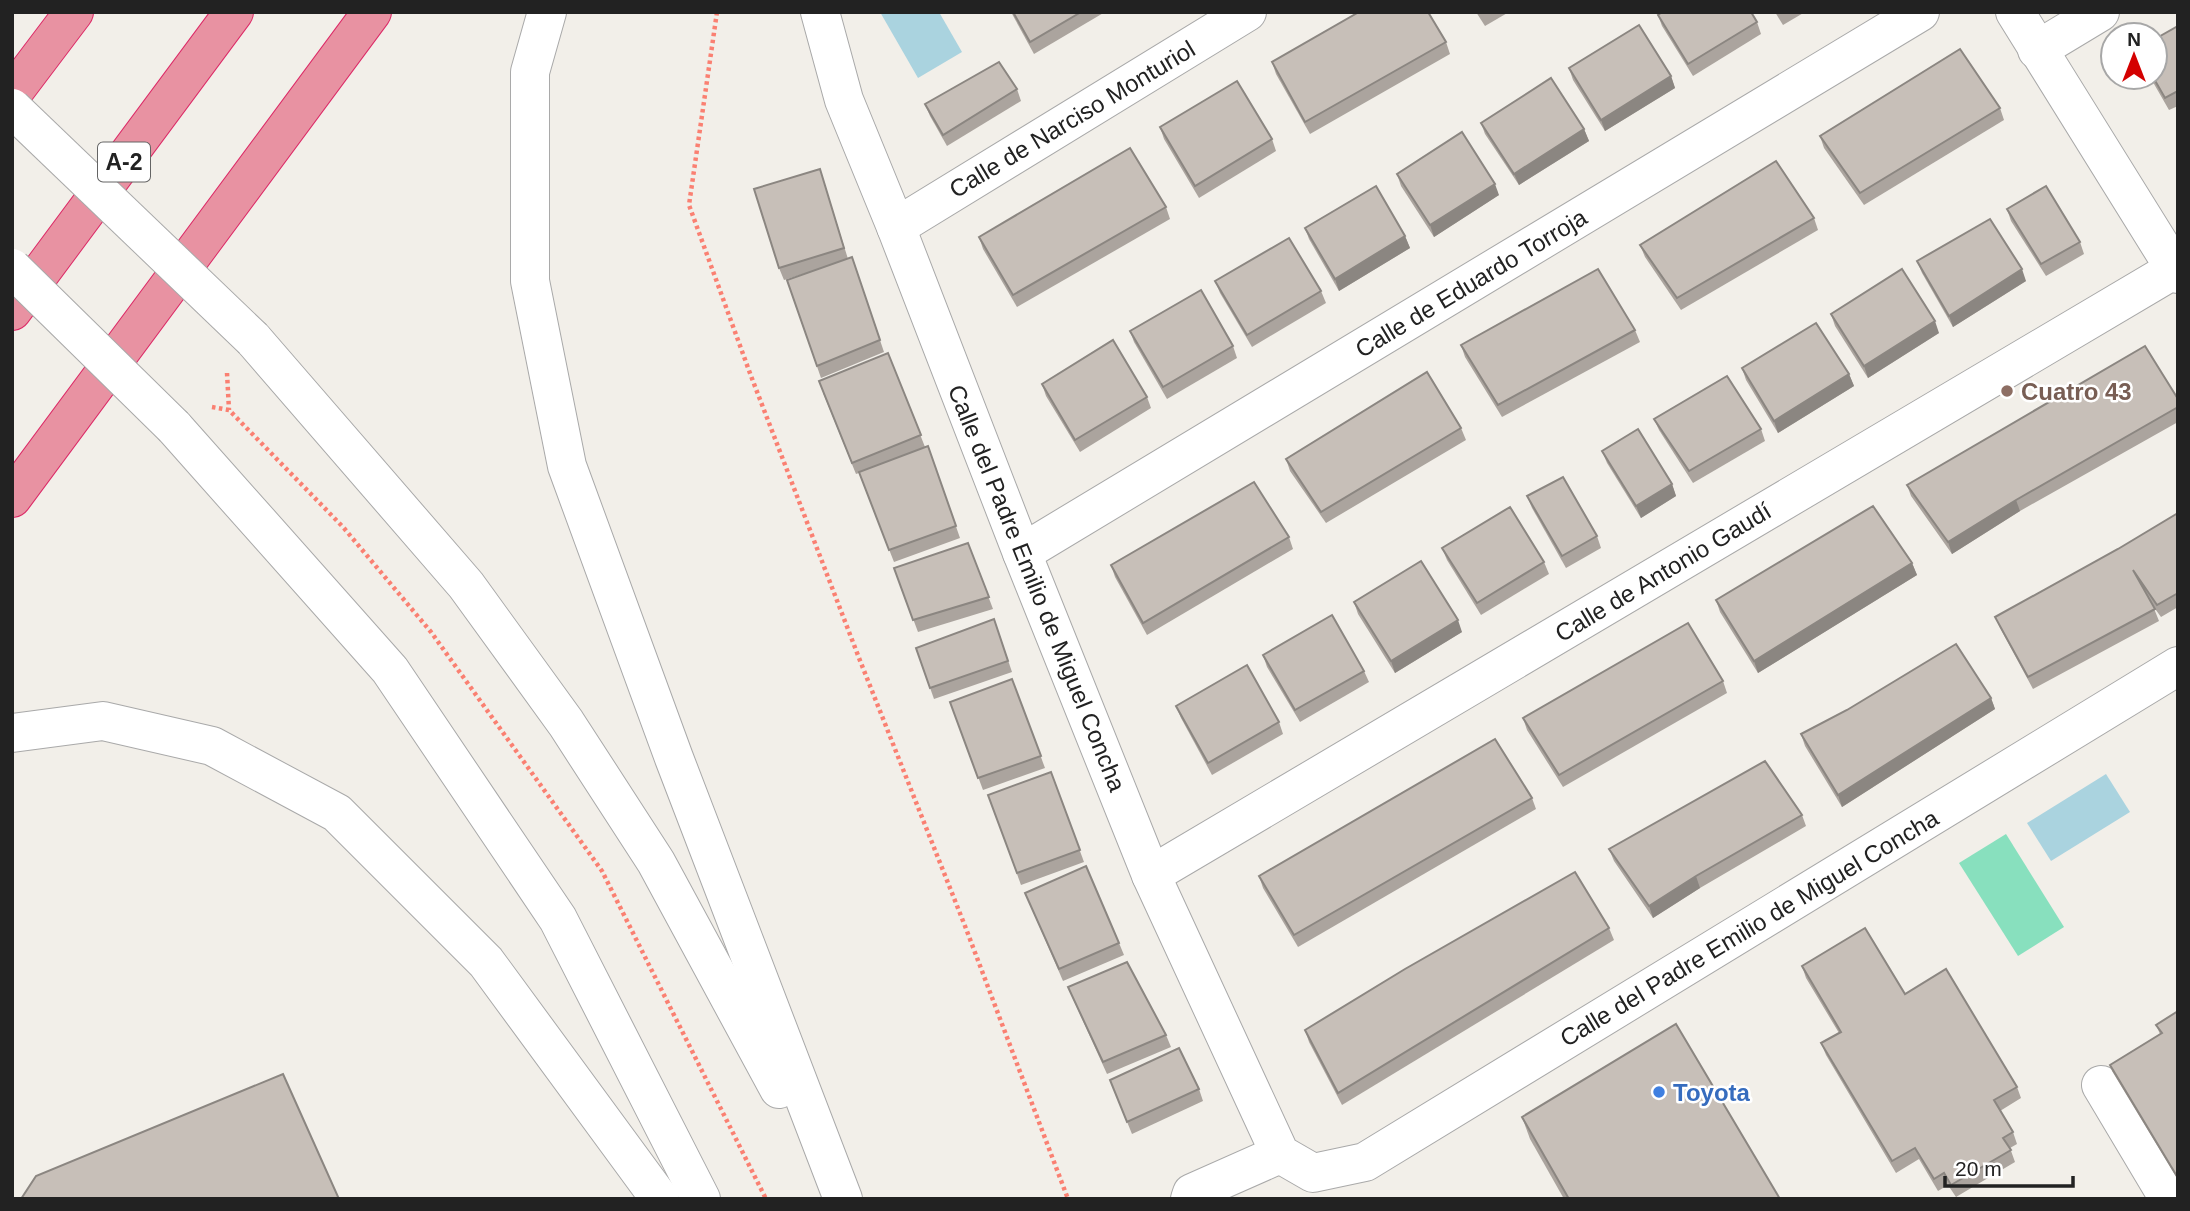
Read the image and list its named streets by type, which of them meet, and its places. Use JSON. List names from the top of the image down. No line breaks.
{"streets":{"highway":["A-2"],"street":["Calle de Narciso Monturiol","Calle de Eduardo Torroja","Calle de Antonio Gaudí","Calle del Padre Emilio de Miguel Concha"]},"crossings":[["Calle de Narciso Monturiol","Calle del Padre Emilio de Miguel Concha"],["Calle de Eduardo Torroja","Calle del Padre Emilio de Miguel Concha"],["Calle de Antonio Gaudí","Calle del Padre Emilio de Miguel Concha"]],"places":["Cuatro 43","Toyota"],"scale_bar":"20 m","north":"top"}
